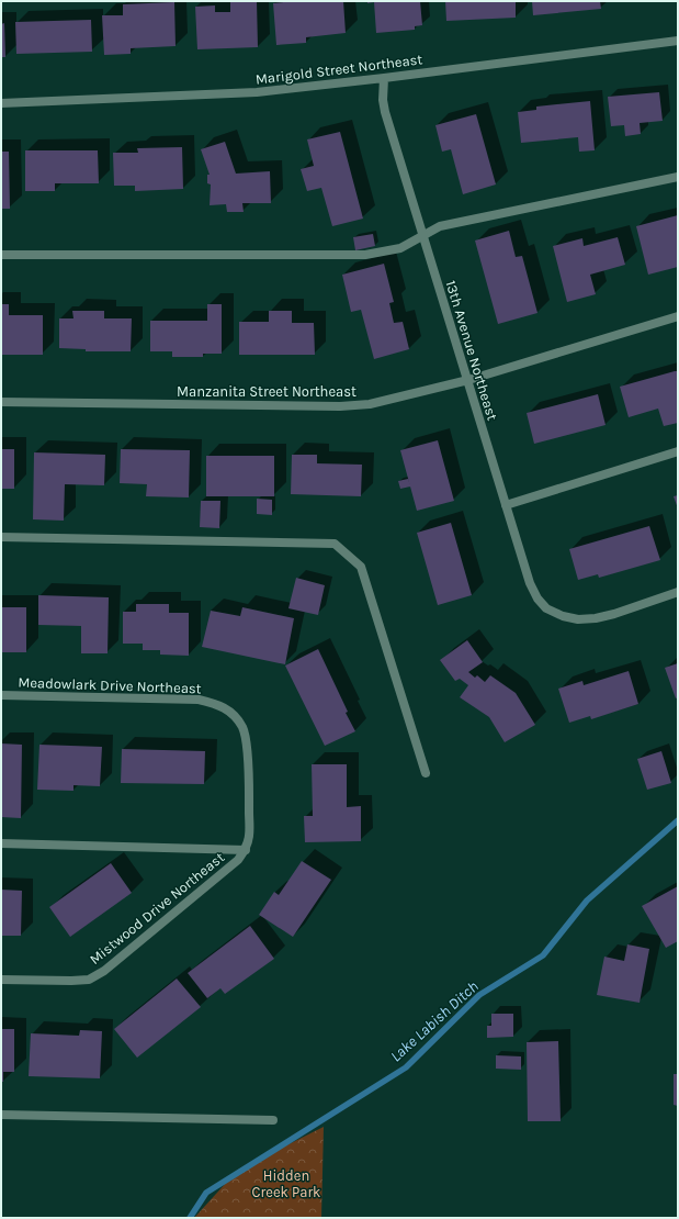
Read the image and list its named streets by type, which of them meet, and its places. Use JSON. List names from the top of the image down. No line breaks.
{"streets":{"street":["Marigold Street Northeast","13th Avenue Northeast","Manzanita Street Northeast","Meadowlark Drive Northeast","Mistwood Drive Northeast"]},"crossings":[["Marigold Street Northeast","13th Avenue Northeast"],["13th Avenue Northeast","Manzanita Street Northeast"],["Meadowlark Drive Northeast","Mistwood Drive Northeast"]],"water":["Lake Labish Ditch"],"parks":["Hidden Creek Park"]}
